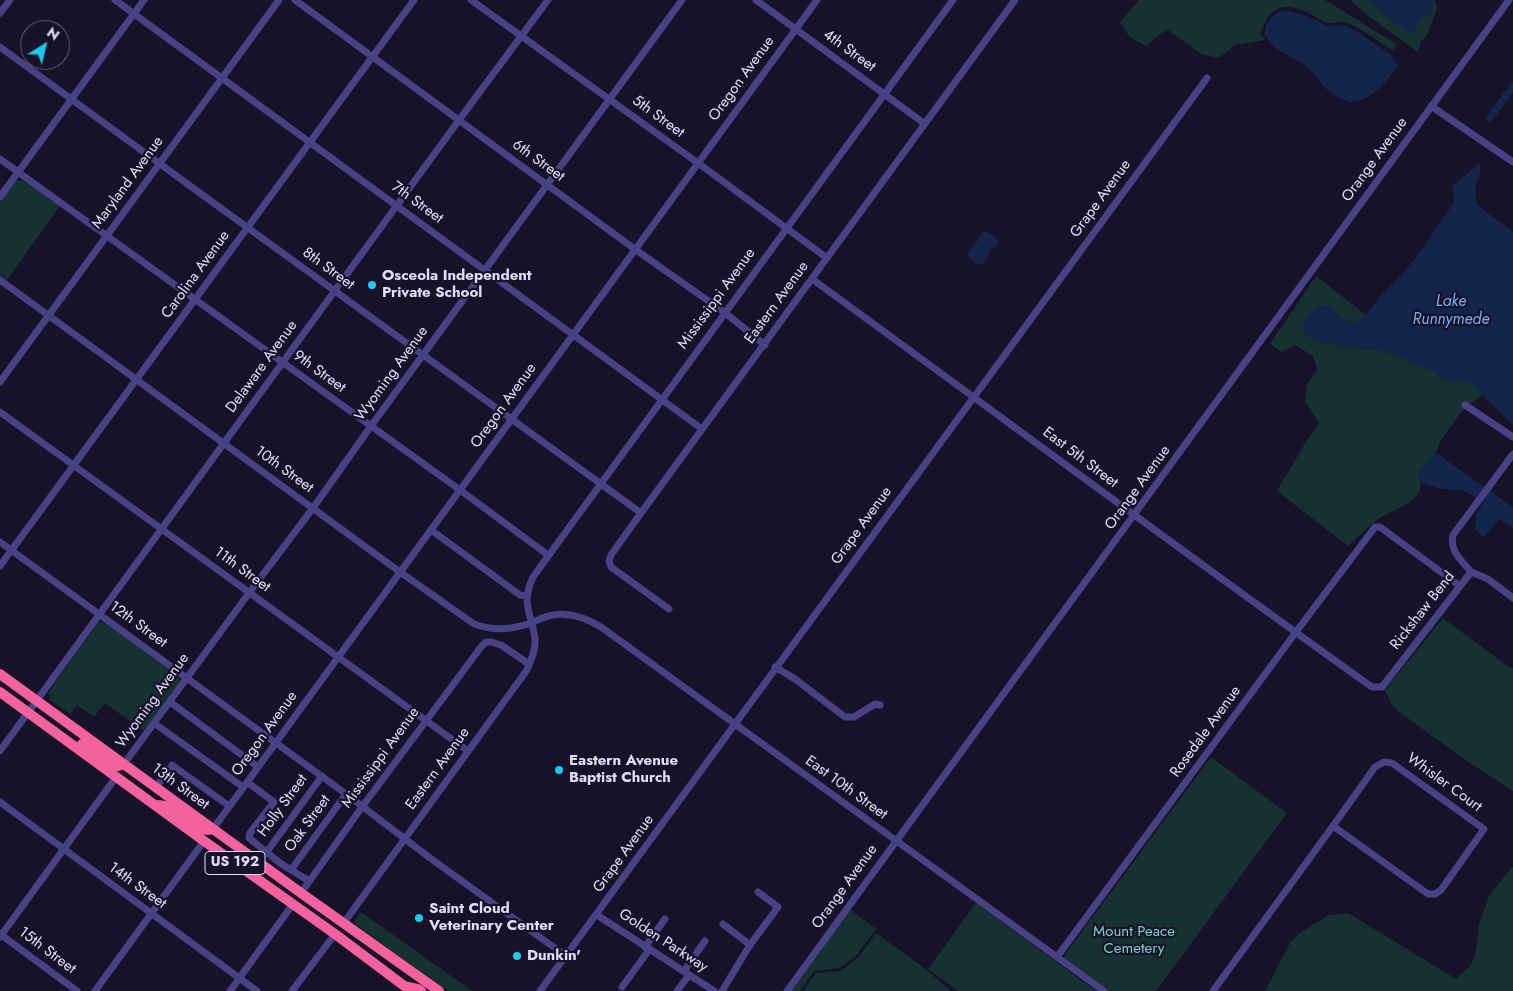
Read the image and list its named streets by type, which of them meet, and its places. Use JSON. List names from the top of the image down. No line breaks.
{"streets":{"highway":["13th Street","US 192"],"street":["4th Street","Oregon Avenue","5th Street","Orange Avenue","6th Street","Maryland Avenue","Grape Avenue","7th Street","8th Street","Carolina Avenue","Mississippi Avenue","Eastern Avenue","Delaware Avenue","9th Street","Wyoming Avenue","East 5th Street","10th Street","11th Street","Rickshaw Bend","12th Street","Rosedale Avenue","Whisler Court","East 10th Street","Holly Street","Oak Street","14th Street","Golden Parkway","15th Street"]},"crossings":[["4th Street","Oregon Avenue"],["4th Street","Mississippi Avenue"],["4th Street","Eastern Avenue"],["Oregon Avenue","5th Street"],["Oregon Avenue","6th Street"],["Oregon Avenue","7th Street"],["Oregon Avenue","8th Street"],["Oregon Avenue","9th Street"],["Oregon Avenue","10th Street"],["Oregon Avenue","11th Street"],["Oregon Avenue","12th Street"],["Oregon Avenue","13th Street"],["5th Street","Mississippi Avenue"],["5th Street","Eastern Avenue"],["5th Street","Delaware Avenue"],["5th Street","Wyoming Avenue"],["Orange Avenue","East 5th Street"],["Orange Avenue","East 10th Street"],["6th Street","Carolina Avenue"],["6th Street","Mississippi Avenue"],["6th Street","Eastern Avenue"],["6th Street","Delaware Avenue"],["6th Street","Wyoming Avenue"],["Maryland Avenue","7th Street"],["Maryland Avenue","8th Street"],["Maryland Avenue","9th Street"],["Maryland Avenue","10th Street"],["Grape Avenue","East 5th Street"],["Grape Avenue","12th Street"],["Grape Avenue","East 10th Street"],["Grape Avenue","Golden Parkway"],["7th Street","Carolina Avenue"],["7th Street","Mississippi Avenue"],["7th Street","Eastern Avenue"],["7th Street","Delaware Avenue"],["7th Street","Wyoming Avenue"],["8th Street","Carolina Avenue"],["8th Street","Mississippi Avenue"],["8th Street","Eastern Avenue"],["8th Street","Delaware Avenue"],["8th Street","Wyoming Avenue"],["Carolina Avenue","9th Street"],["Carolina Avenue","10th Street"],["Carolina Avenue","11th Street"],["Carolina Avenue","12th Street"],["Mississippi Avenue","Eastern Avenue"],["Mississippi Avenue","9th Street"],["Mississippi Avenue","10th Street"],["Mississippi Avenue","11th Street"],["Mississippi Avenue","12th Street"],["Mississippi Avenue","13th Street"],["Eastern Avenue","East 5th Street"],["Eastern Avenue","10th Street"],["Eastern Avenue","11th Street"],["Eastern Avenue","12th Street"],["Eastern Avenue","13th Street"],["Eastern Avenue","US 192"],["Delaware Avenue","9th Street"],["Delaware Avenue","10th Street"],["Delaware Avenue","11th Street"],["Delaware Avenue","12th Street"],["Delaware Avenue","13th Street"],["9th Street","Wyoming Avenue"],["Wyoming Avenue","10th Street"],["Wyoming Avenue","11th Street"],["Wyoming Avenue","12th Street"],["Wyoming Avenue","13th Street"],["East 5th Street","Rickshaw Bend"],["East 5th Street","Rosedale Avenue"],["10th Street","East 10th Street"],["Rickshaw Bend","Rosedale Avenue"],["12th Street","Holly Street"],["12th Street","Oak Street"],["Rosedale Avenue","East 10th Street"],["13th Street","US 192"]],"water":["Lake Runnymede"],"parks":["Mount Peace Cemetery"],"places":["Osceola Independent Private School","Eastern Avenue Baptist Church","Saint Cloud Veterinary Center","Dunkin'"],"north":"top right"}
